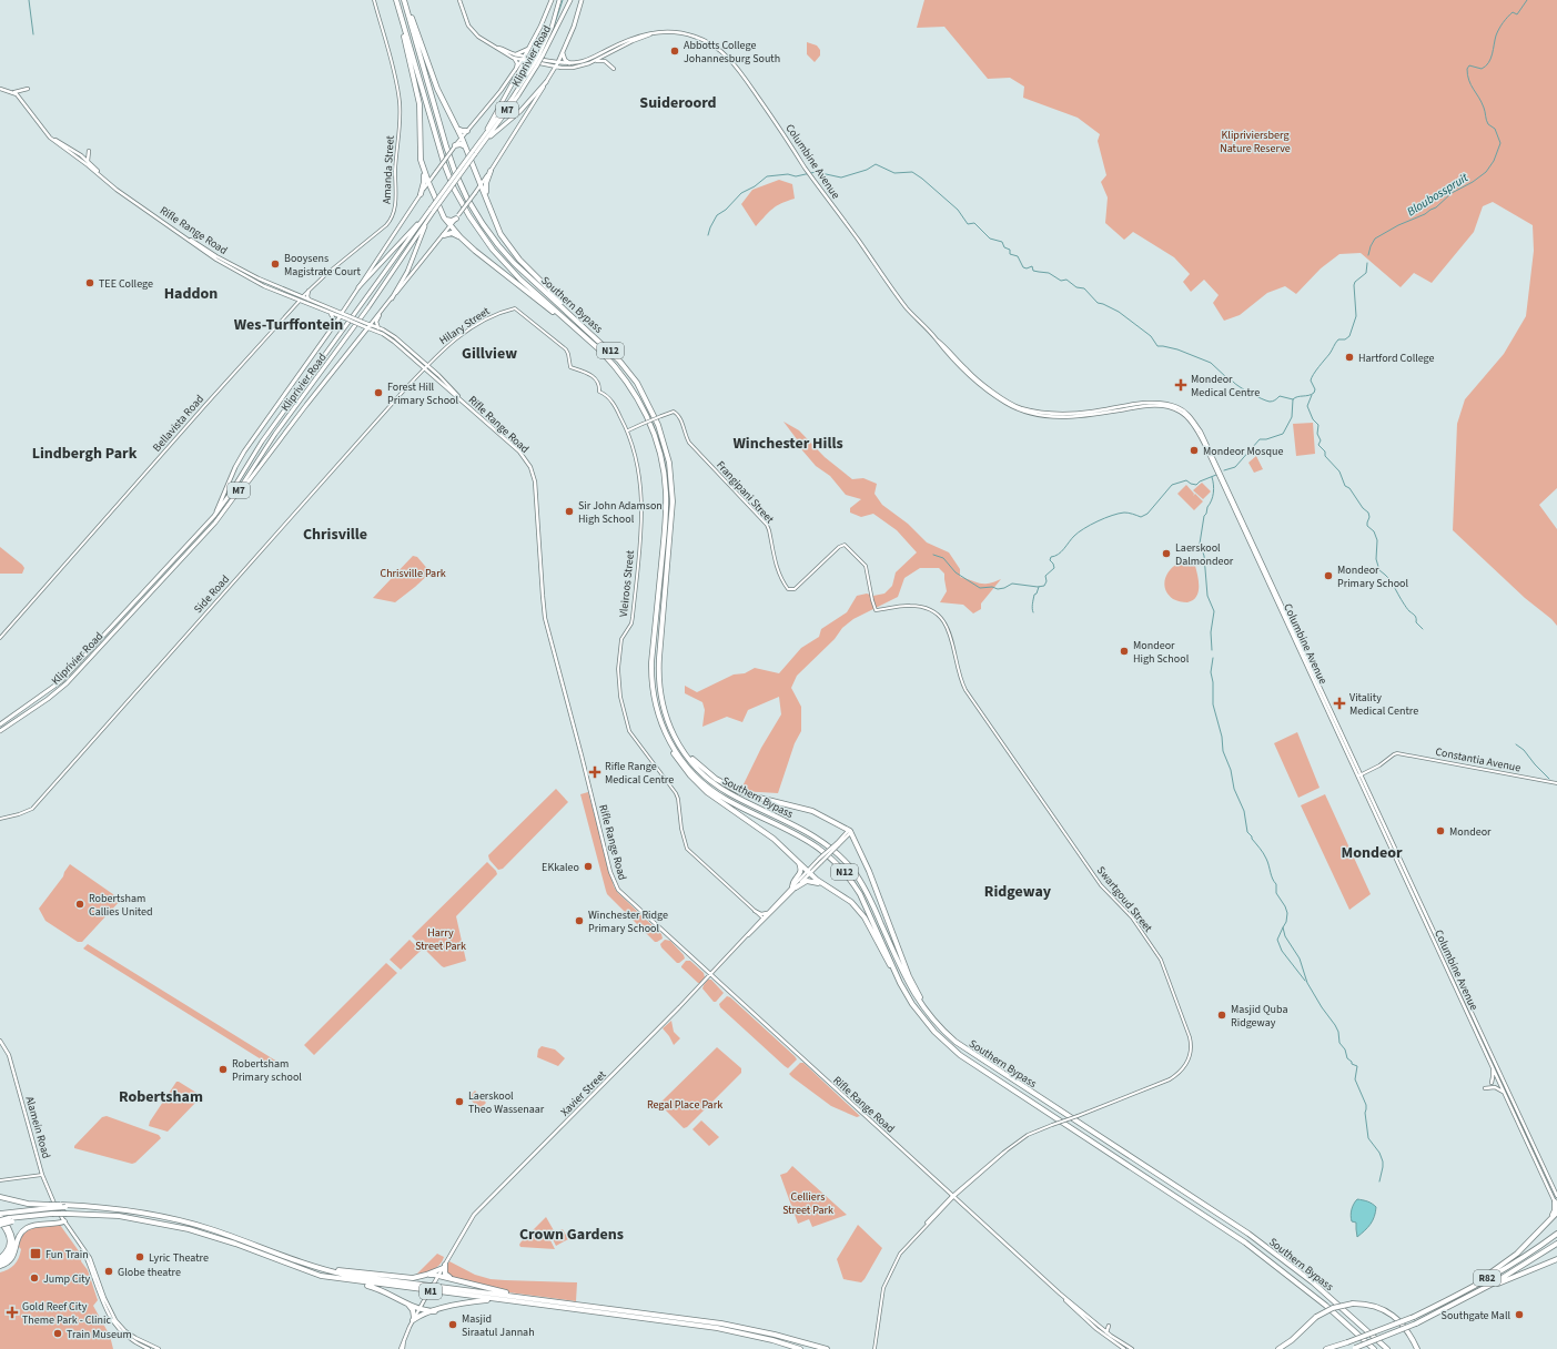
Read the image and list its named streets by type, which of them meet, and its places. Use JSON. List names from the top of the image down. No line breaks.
{"streets":{"highway":["Southern Bypass","N12","R82","M1"],"main road":["Kliprivier Road","M7","Columbine Avenue","Rifle Range Road","Xavier Street","Alamein Road"],"street":["Amanda Street","Hilary Street","Bellavista Road","Frangipani Street","Vleiroos Street","Side Road","Constantia Avenue","Swartgoud Street"]},"crossings":[["Kliprivier Road","Columbine Avenue"],["Columbine Avenue","Constantia Avenue"],["Amanda Street","Rifle Range Road"],["Amanda Street","Bellavista Road"],["Rifle Range Road","Hilary Street"],["Rifle Range Road","Bellavista Road"],["Rifle Range Road","Side Road"],["Rifle Range Road","Swartgoud Street"],["Rifle Range Road","Xavier Street"],["Hilary Street","Vleiroos Street"],["Hilary Street","Side Road"],["Frangipani Street","Vleiroos Street"],["Frangipani Street","Swartgoud Street"],["Vleiroos Street","Xavier Street"]],"districts":["Suideroord","Haddon","Wes-Turffontein","Gillview","Winchester Hills","Lindbergh Park","Chrisville","Mondeor","Ridgeway","Robertsham","Crown Gardens"],"water":["Bloubosspruit"],"parks":["Klipriviersberg Nature Reserve","Chrisville Park","Harry Street Park","Regal Place Park","Celliers Street Park"],"places":{"other":["Abbotts College Johannesburg South","Booysens Magistrate Court","TEE College","Hartford College","Forest Hill Primary School","Mondeor Mosque","Sir John Adamson High School","Laerskool Dalmondeor","Mondeor Primary School","Mondeor High School","Mondeor","EKkaleo","Robertsham Callies United","Winchester Ridge Primary School","Masjid Quba Ridgeway","Robertsham Primary school","Laerskool Theo Wassenaar","Lyric Theatre","Globe theatre","Jump City","Southgate Mall","Masjid Siraatul Jannah","Train Museum"],"health":["Mondeor Medical Centre","Vitality Medical Centre","Rifle Range Medical Centre","Gold Reef City Theme Park - Clinic"],"transit":["Fun Train"]}}
